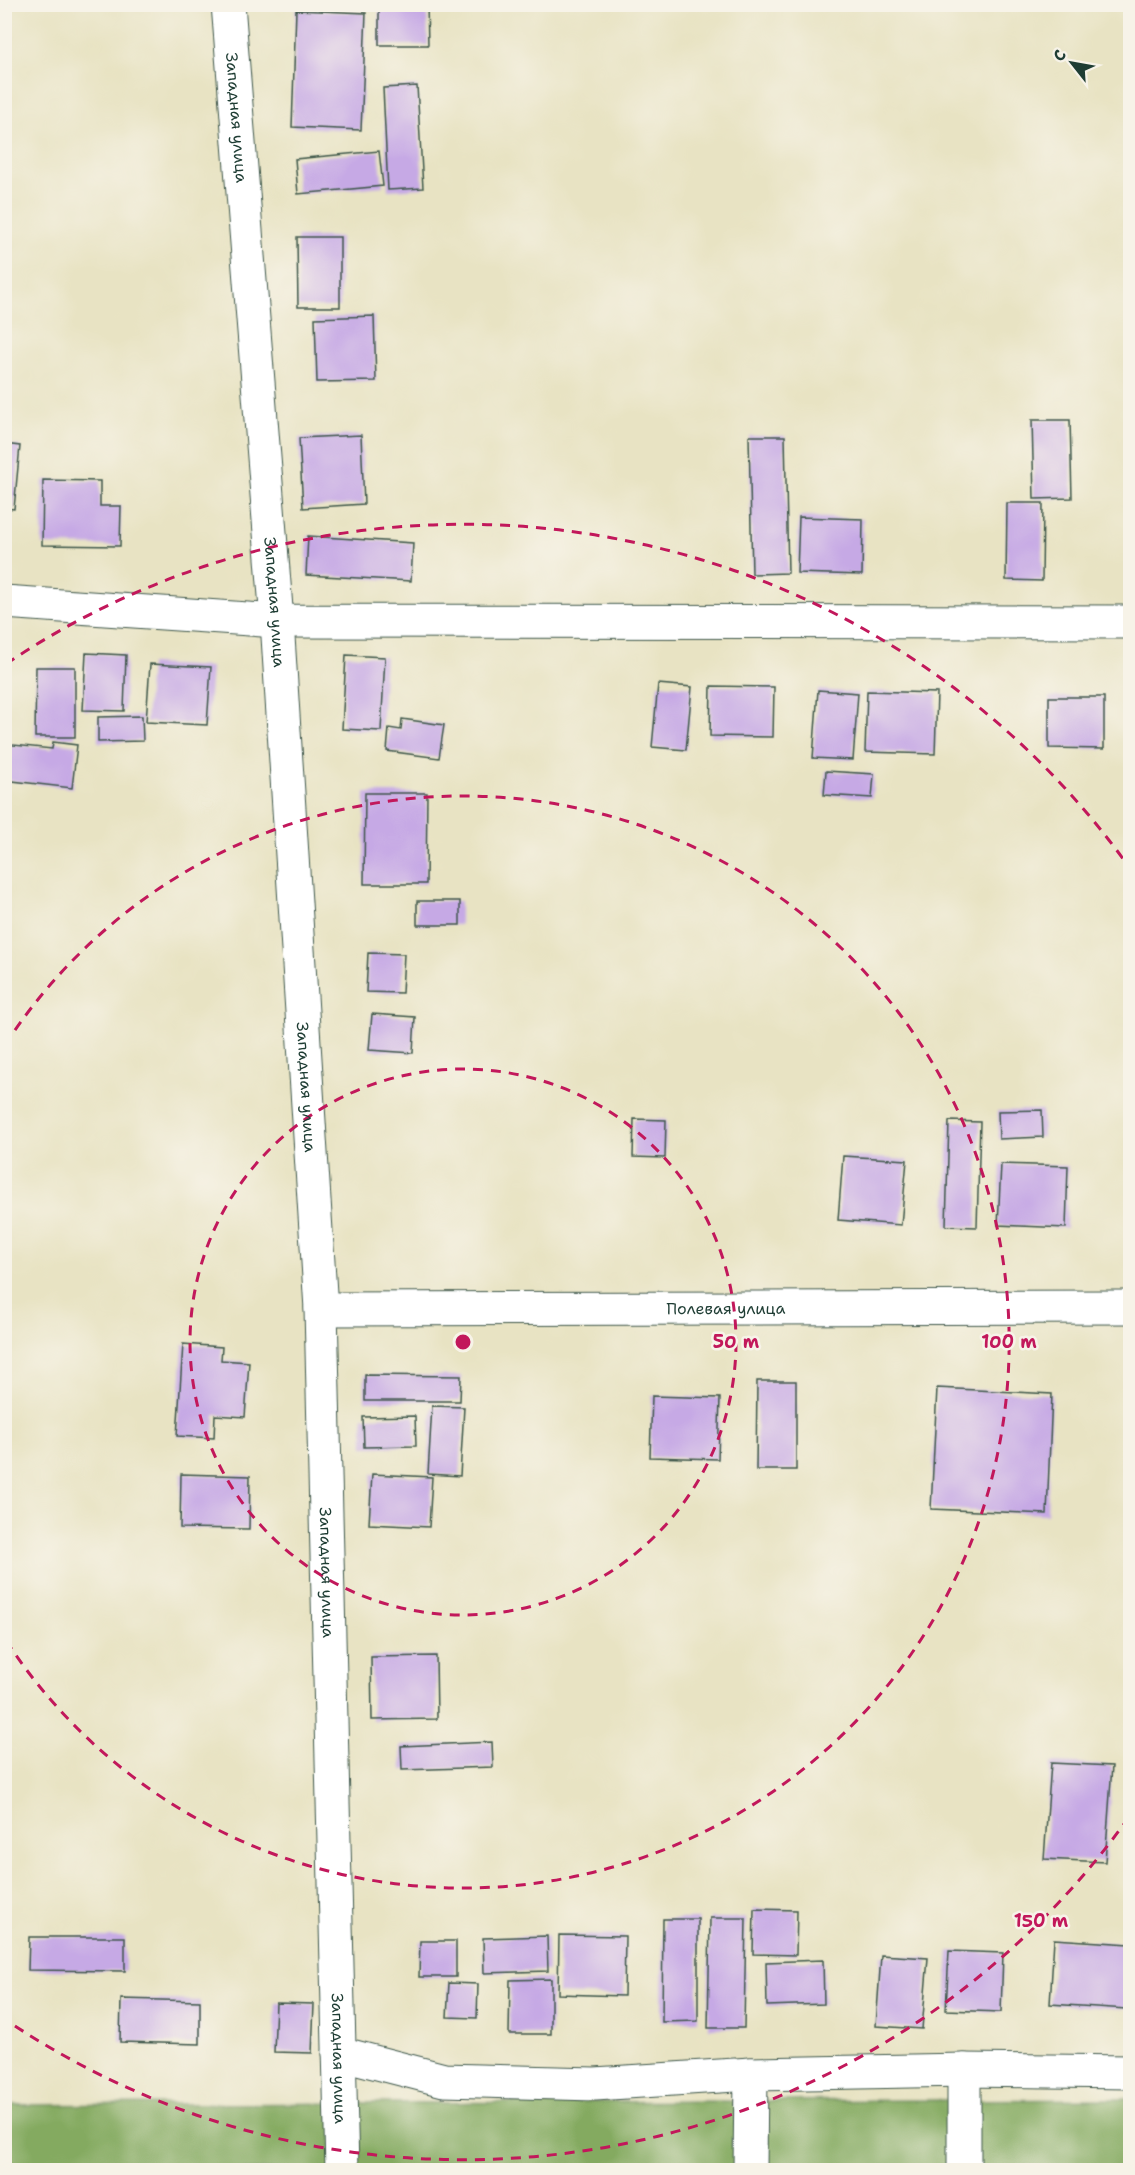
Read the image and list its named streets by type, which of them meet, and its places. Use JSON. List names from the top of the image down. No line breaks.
{"streets":{"street":["Западная улица","Полевая улица"]},"crossings":[["Западная улица","Полевая улица"]],"north":"top left","rings":["50 m","100 m","150 m"]}
